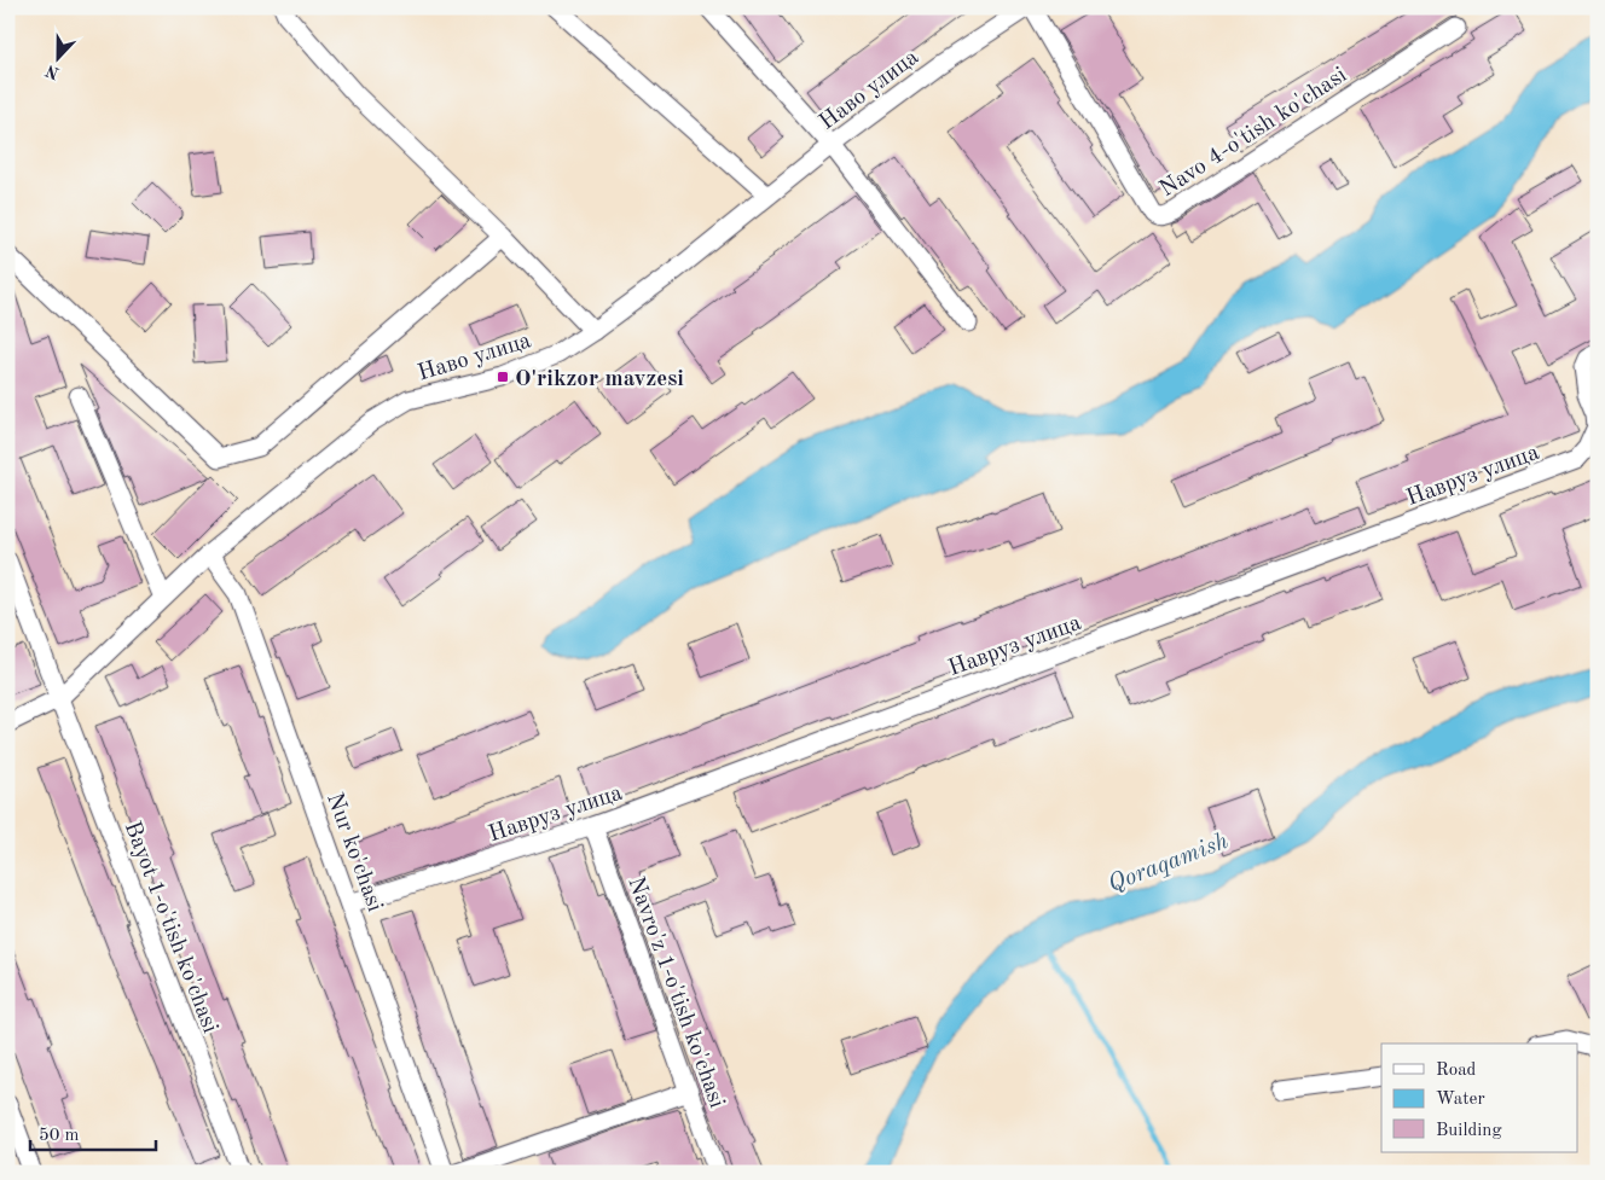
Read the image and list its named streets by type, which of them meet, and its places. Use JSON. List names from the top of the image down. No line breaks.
{"streets":{"street":["Наво улица","Navo 4-o'tish ko'chasi","Навруз улица","Nur ko'chasi","Bayot 1-o'tish ko'chasi","Navro'z 1-o'tish ko'chasi"]},"crossings":[["Наво улица","Navo 4-o'tish ko'chasi"],["Наво улица","Nur ko'chasi"],["Наво улица","Bayot 1-o'tish ko'chasi"],["Навруз улица","Nur ko'chasi"],["Навруз улица","Navro'z 1-o'tish ko'chasi"]],"water":["Qoraqamish"],"places":{"transit":["O'rikzor mavzesi"]},"legend":["Road","Water","Building"],"scale_bar":"50 m","north":"bottom"}
